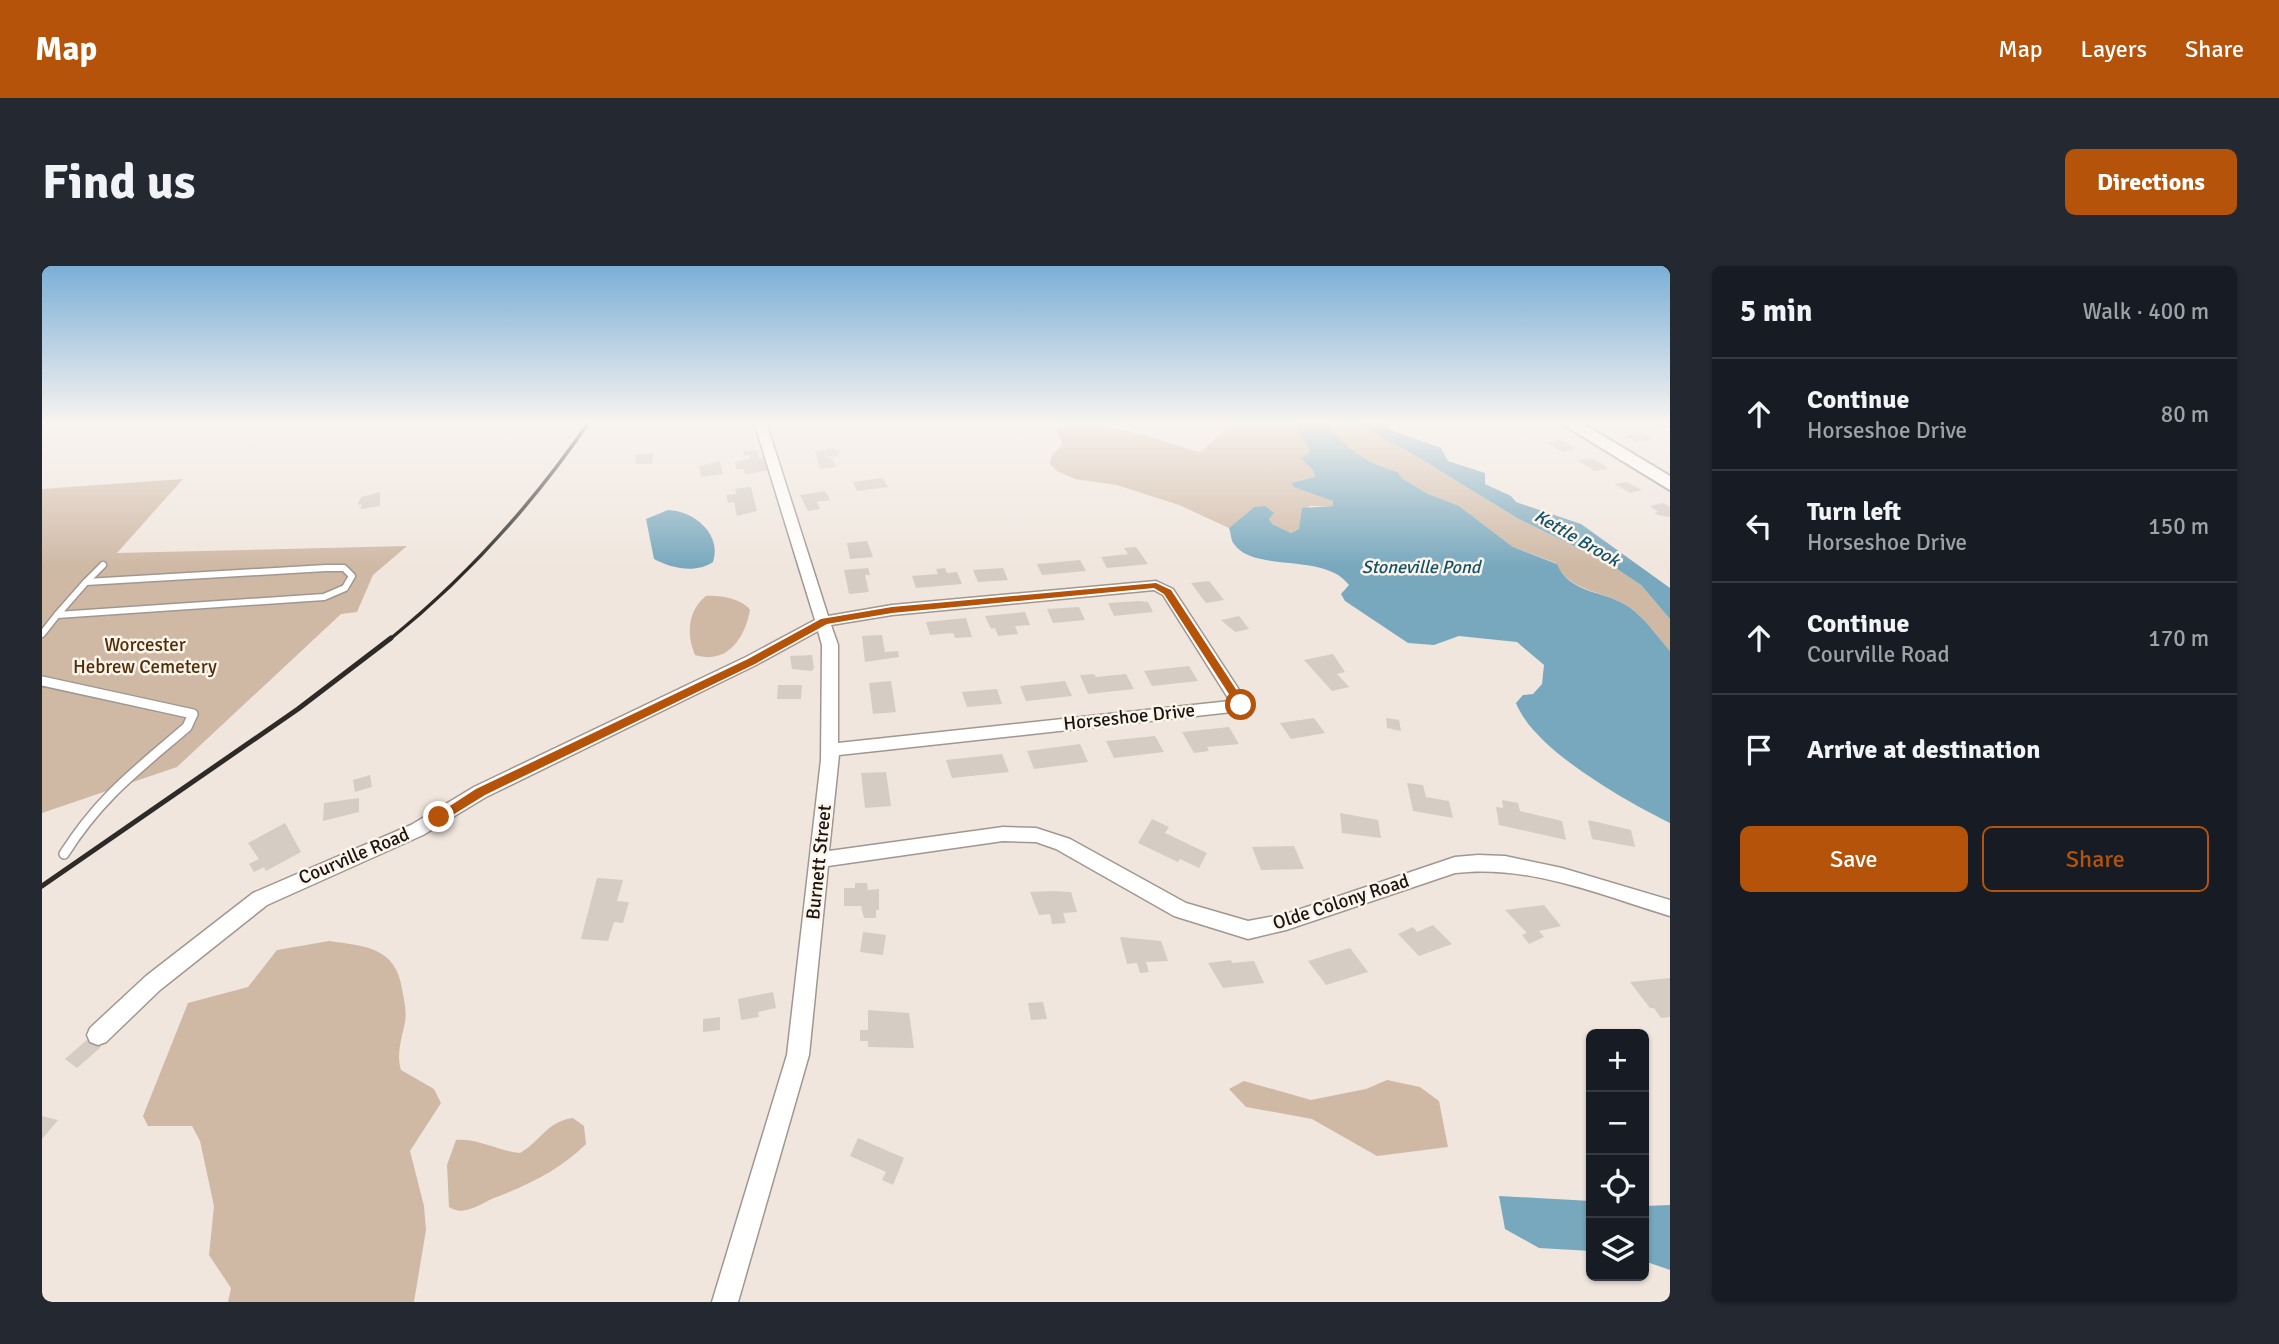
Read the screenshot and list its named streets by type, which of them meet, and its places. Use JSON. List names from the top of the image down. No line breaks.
{"streets":{"street":["Horseshoe Drive","Courville Road","Burnett Street","Olde Colony Road"]},"crossings":[["Horseshoe Drive","Courville Road"],["Horseshoe Drive","Burnett Street"],["Courville Road","Burnett Street"],["Burnett Street","Olde Colony Road"]],"water":["Kettle Brook","Stoneville Pond"],"parks":["Worcester Hebrew Cemetery"],"page":{"header":"Map","nav":["Map","Layers","Share"],"buttons":["Directions",["Save","Share"]],"title":"Find us","heading":["5 min","Walk · 400 m"],"list":[["Continue","Horseshoe Drive","80 m"],["Turn left","Horseshoe Drive","150 m"],["Continue","Courville Road","170 m"],"Arrive at destination"],"map_buttons":["+","−"]}}
